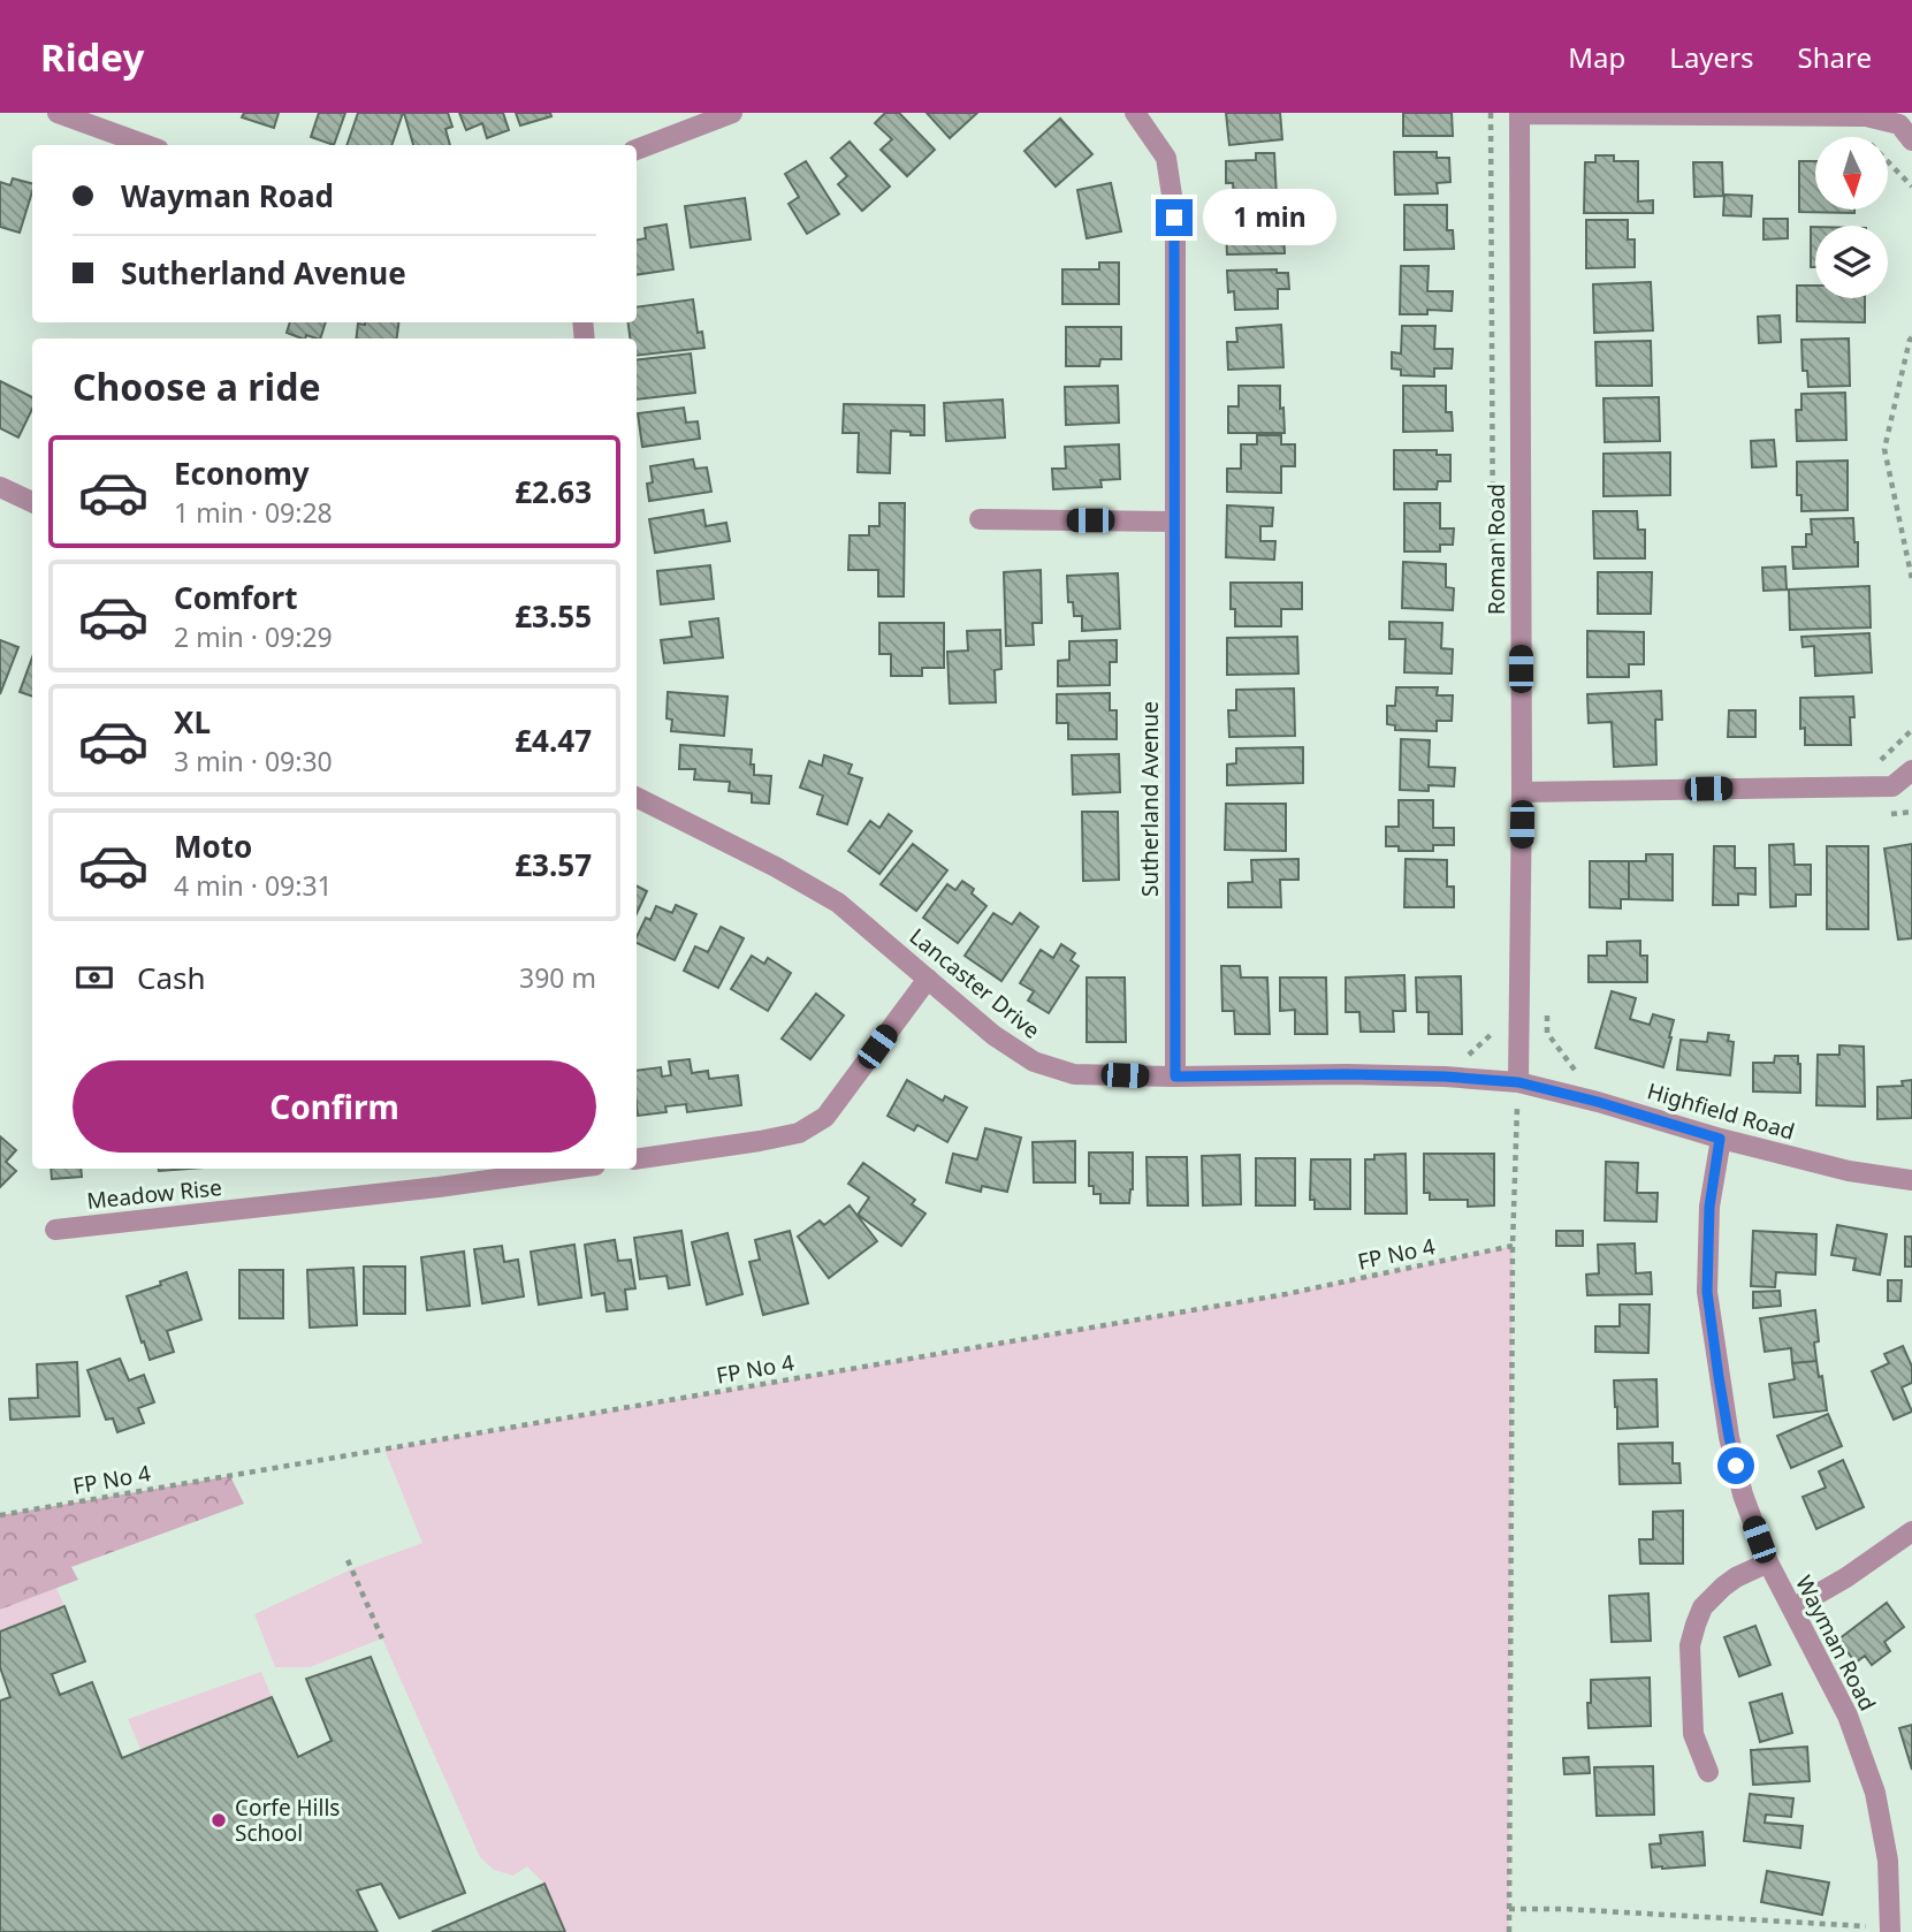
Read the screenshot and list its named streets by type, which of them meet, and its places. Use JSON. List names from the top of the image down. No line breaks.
{"streets":{"street":["Roman Road","Sutherland Avenue","Lancaster Drive","Highfield Road","Meadow Rise","Wayman Road"],"path":["FP No 4"]},"crossings":[["Roman Road","Lancaster Drive"],["Roman Road","Highfield Road"],["Sutherland Avenue","Lancaster Drive"],["Lancaster Drive","Highfield Road"],["Highfield Road","Wayman Road"]],"places":["Corfe Hills School"],"north":"bottom","page":{"header":"Ridey","nav":["Map","Layers","Share"],"banner":["Wayman Road","Sutherland Avenue"],"bubble":"1 min","heading":"Choose a ride","list":[{"name":"Economy","note":"1 min · 09:28","value":"£2.63"},{"name":"Comfort","note":"2 min · 09:29","value":"£3.55"},{"name":"XL","note":"3 min · 09:30","value":"£4.47"},{"name":"Moto","note":"4 min · 09:31","value":"£3.57"}],"pay":["Cash","390 m"],"buttons":"Confirm"}}
